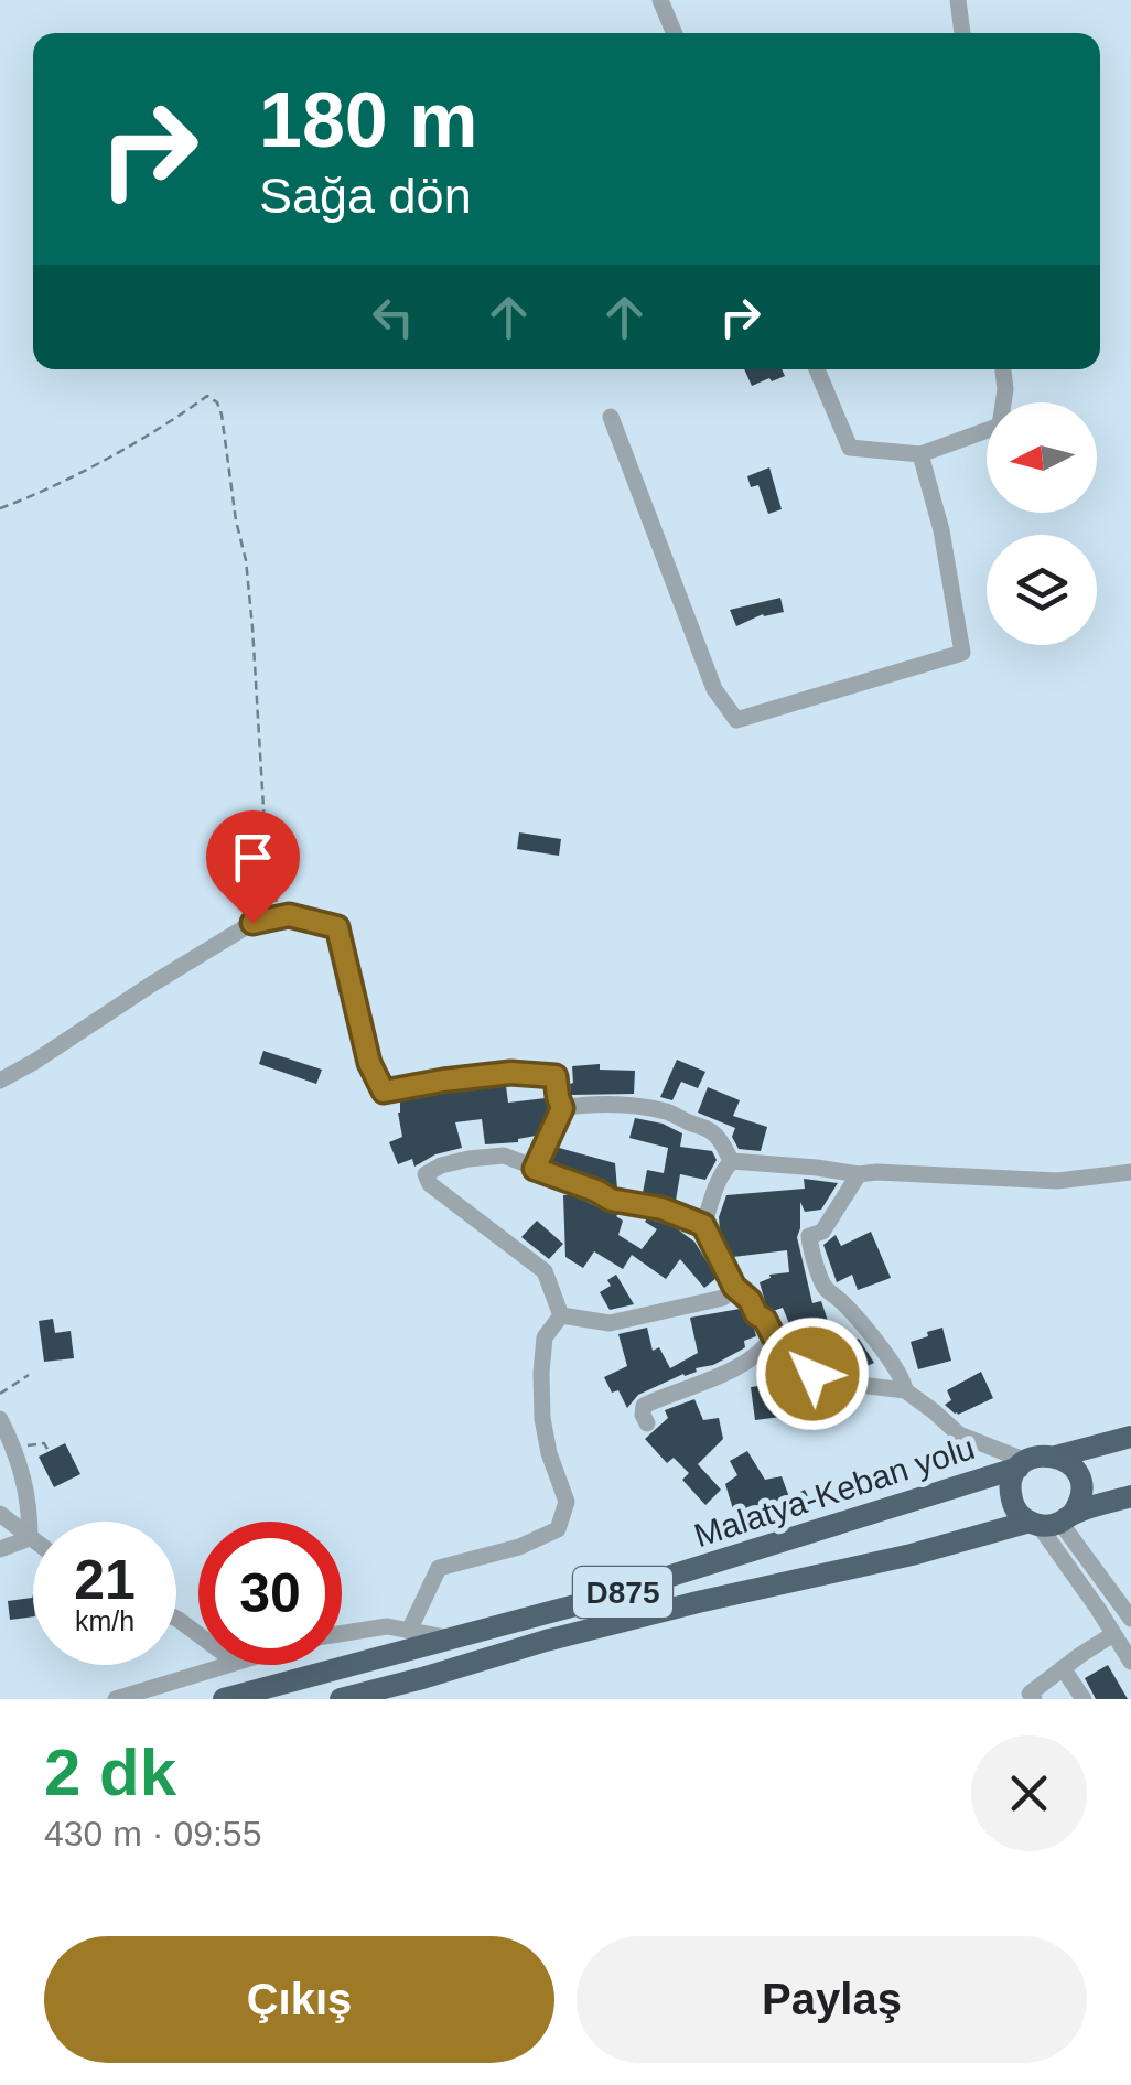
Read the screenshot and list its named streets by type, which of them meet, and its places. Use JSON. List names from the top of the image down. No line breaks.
{"streets":{"highway":["Malatya-Keban yolu","D875"]},"crossings":[["Malatya-Keban yolu","D875"]],"north":"left","page":{"turn":["180 m","Sağa dön"],"speed":"21 km/h","limit":"30","heading":["2 dk","430 m · 09:55"],"buttons":["Çıkış","Paylaş"]}}
